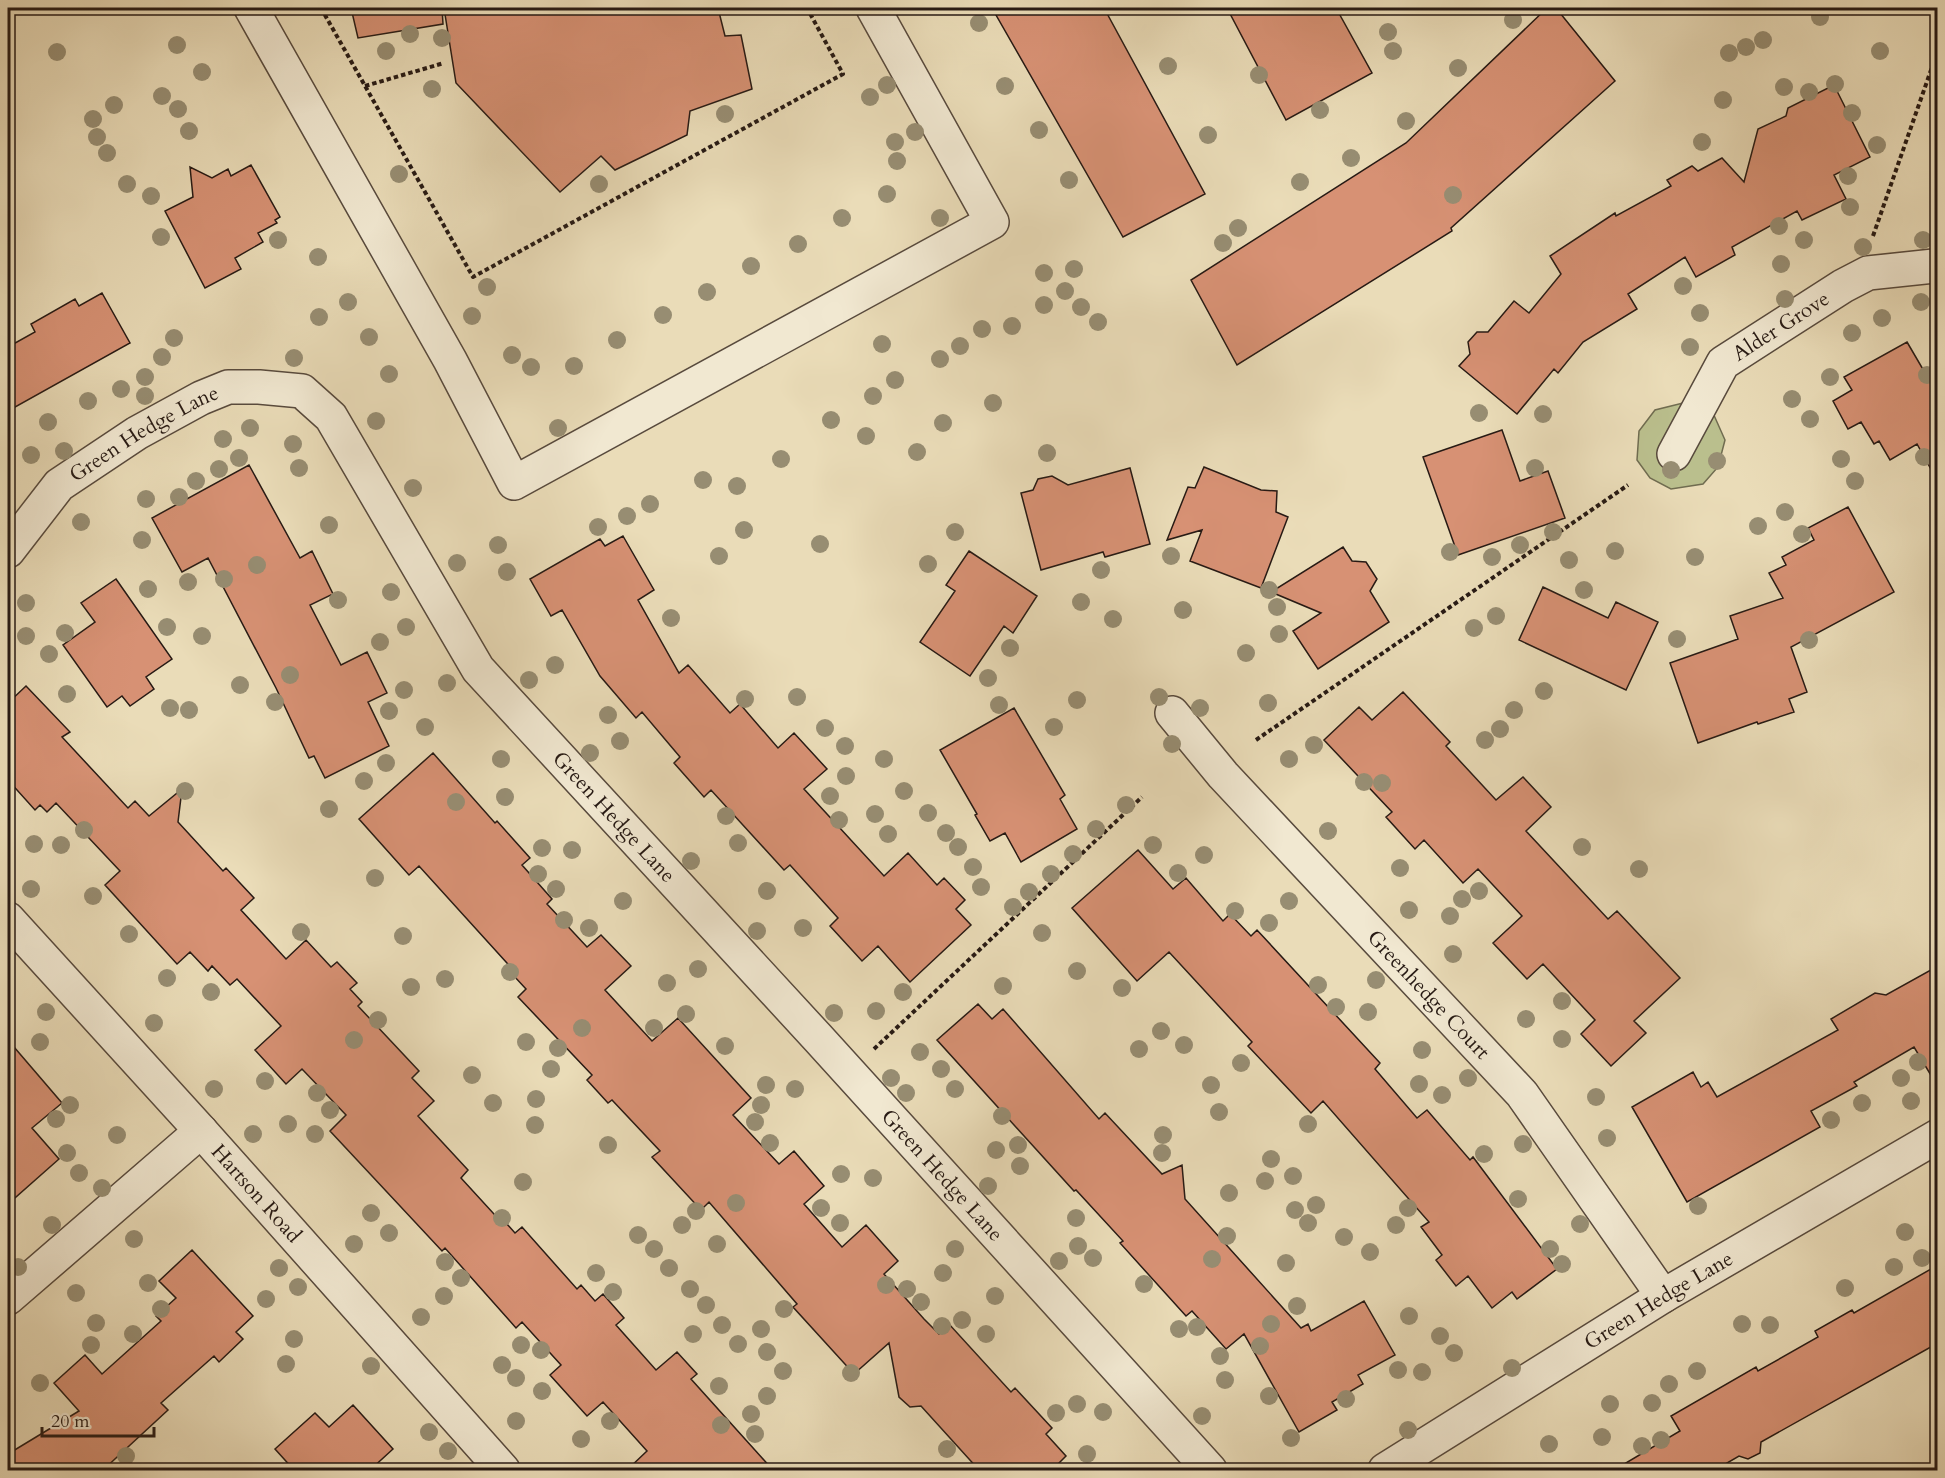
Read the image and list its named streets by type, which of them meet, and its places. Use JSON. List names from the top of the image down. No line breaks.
{"streets":{"street":["Alder Grove","Green Hedge Lane","Greenhedge Court","Hartson Road"]},"crossings":[["Green Hedge Lane","Greenhedge Court"]],"scale_bar":"20 m"}
